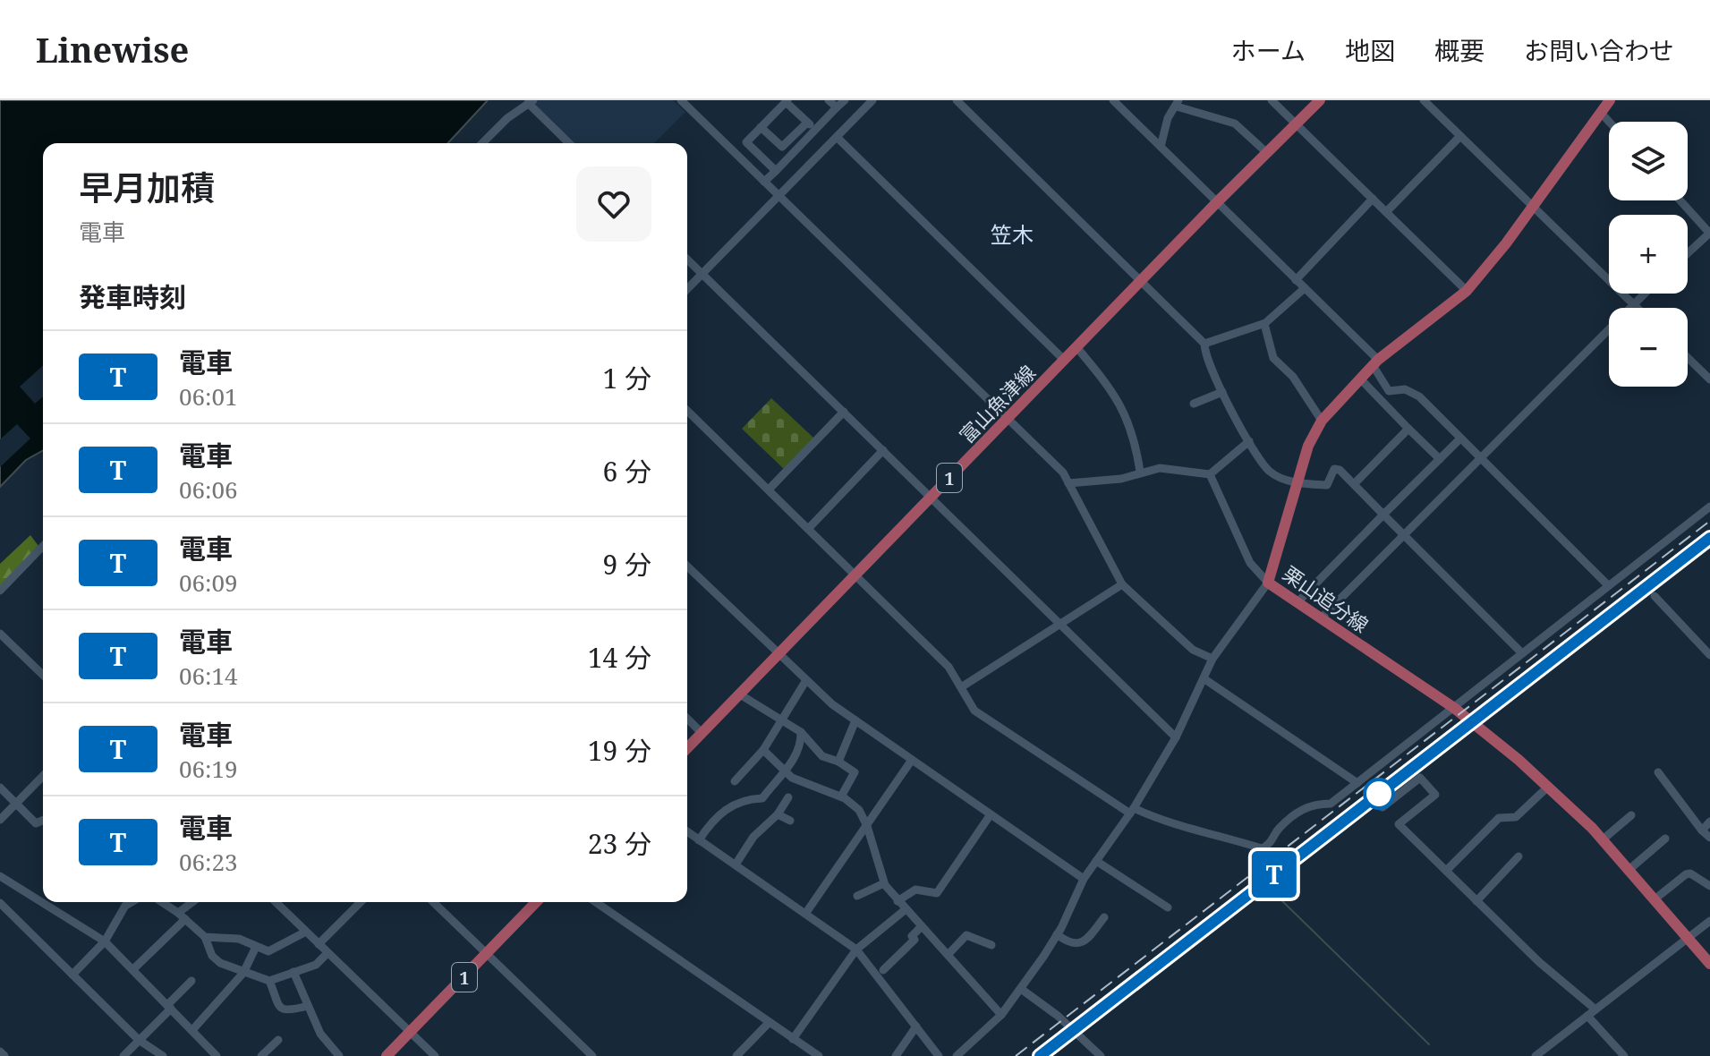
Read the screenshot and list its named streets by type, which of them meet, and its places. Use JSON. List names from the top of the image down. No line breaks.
{"streets":{"main road":["富山魚津線","1","栗山追分線"]},"crossings":[["富山魚津線","1"]],"districts":["笠木"],"page":{"header":"Linewise","nav":["ホーム","地図","概要","お問い合わせ"],"on_map":"T","map_buttons":["+","−"],"heading":[["早月加積","電車"],"発車時刻"],"list":[{"mark":"T","name":"電車","note":"06:01","value":"1 分"},{"mark":"T","name":"電車","note":"06:06","value":"6 分"},{"mark":"T","name":"電車","note":"06:09","value":"9 分"},{"mark":"T","name":"電車","note":"06:14","value":"14 分"},{"mark":"T","name":"電車","note":"06:19","value":"19 分"},{"mark":"T","name":"電車","note":"06:23","value":"23 分"}]}}
